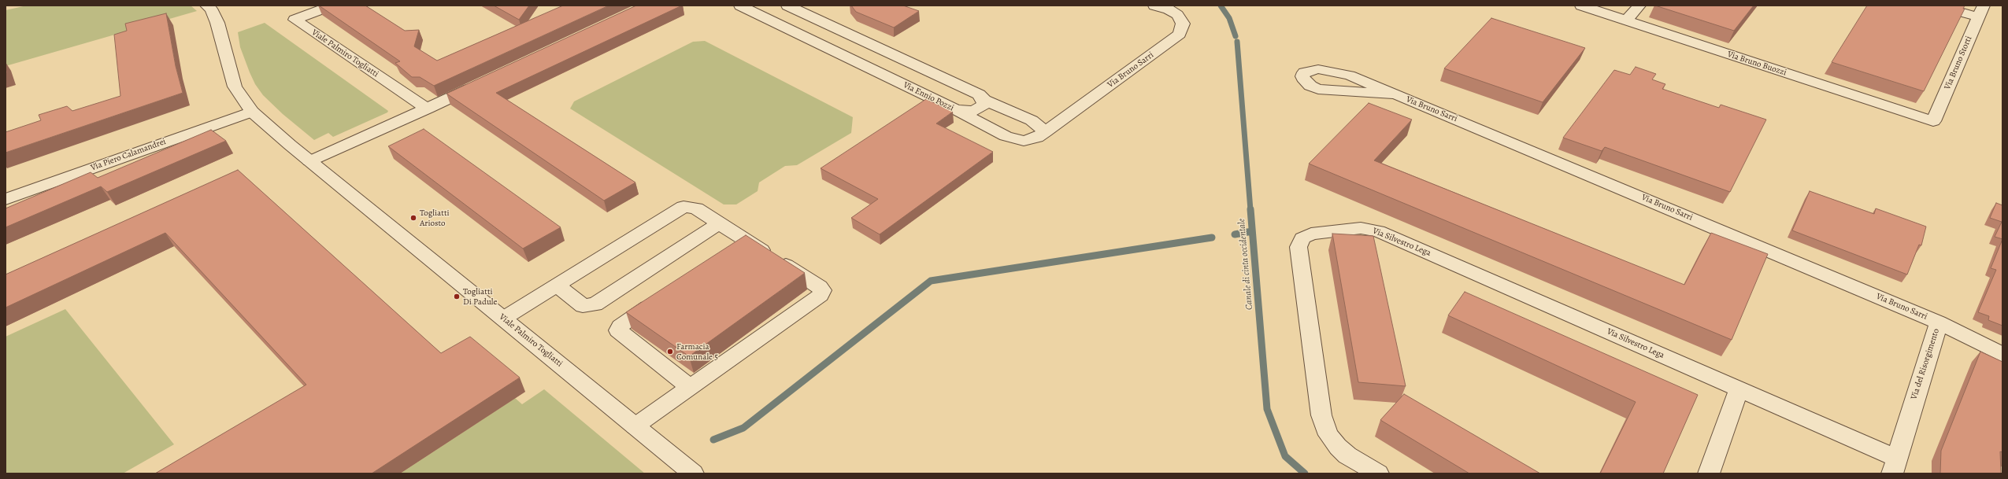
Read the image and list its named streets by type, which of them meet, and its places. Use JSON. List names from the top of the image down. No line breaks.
{"streets":{"street":["Viale Palmiro Togliatti","Via Bruno Storti","Via Bruno Buozzi","Via Bruno Sarri","Via Ennio Pozzi","Via Piero Calamandrei","Via Silvestro Lega","Via del Risorgimento"]},"crossings":[["Viale Palmiro Togliatti","Via Piero Calamandrei"],["Via Bruno Storti","Via Bruno Buozzi"],["Via Bruno Sarri","Via Ennio Pozzi"],["Via Bruno Sarri","Via del Risorgimento"],["Via Silvestro Lega","Via del Risorgimento"]],"water":["Canale di cinta occidentale"],"places":["Togliatti Ariosto","Togliatti Di Padule","Farmacia Comunale 5"]}
